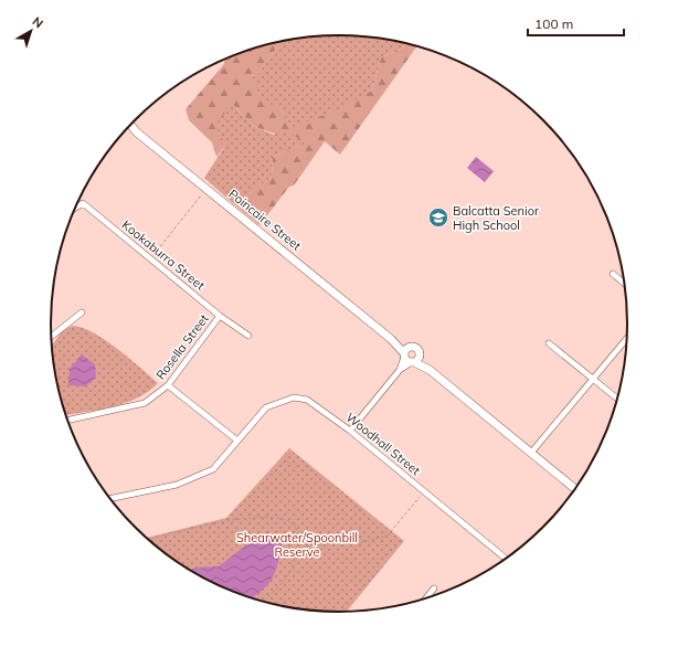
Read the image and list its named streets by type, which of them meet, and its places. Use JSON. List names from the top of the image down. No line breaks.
{"streets":{"street":["Poincaire Street","Kookaburra Street","Rosella Street","Woodhall Street"]},"crossings":[["Kookaburra Street","Rosella Street"]],"parks":["Shearwater/Spoonbill Reserve"],"places":{"school or university":["Balcatta Senior High School"]},"scale_bar":"100 m","north":"top right"}
